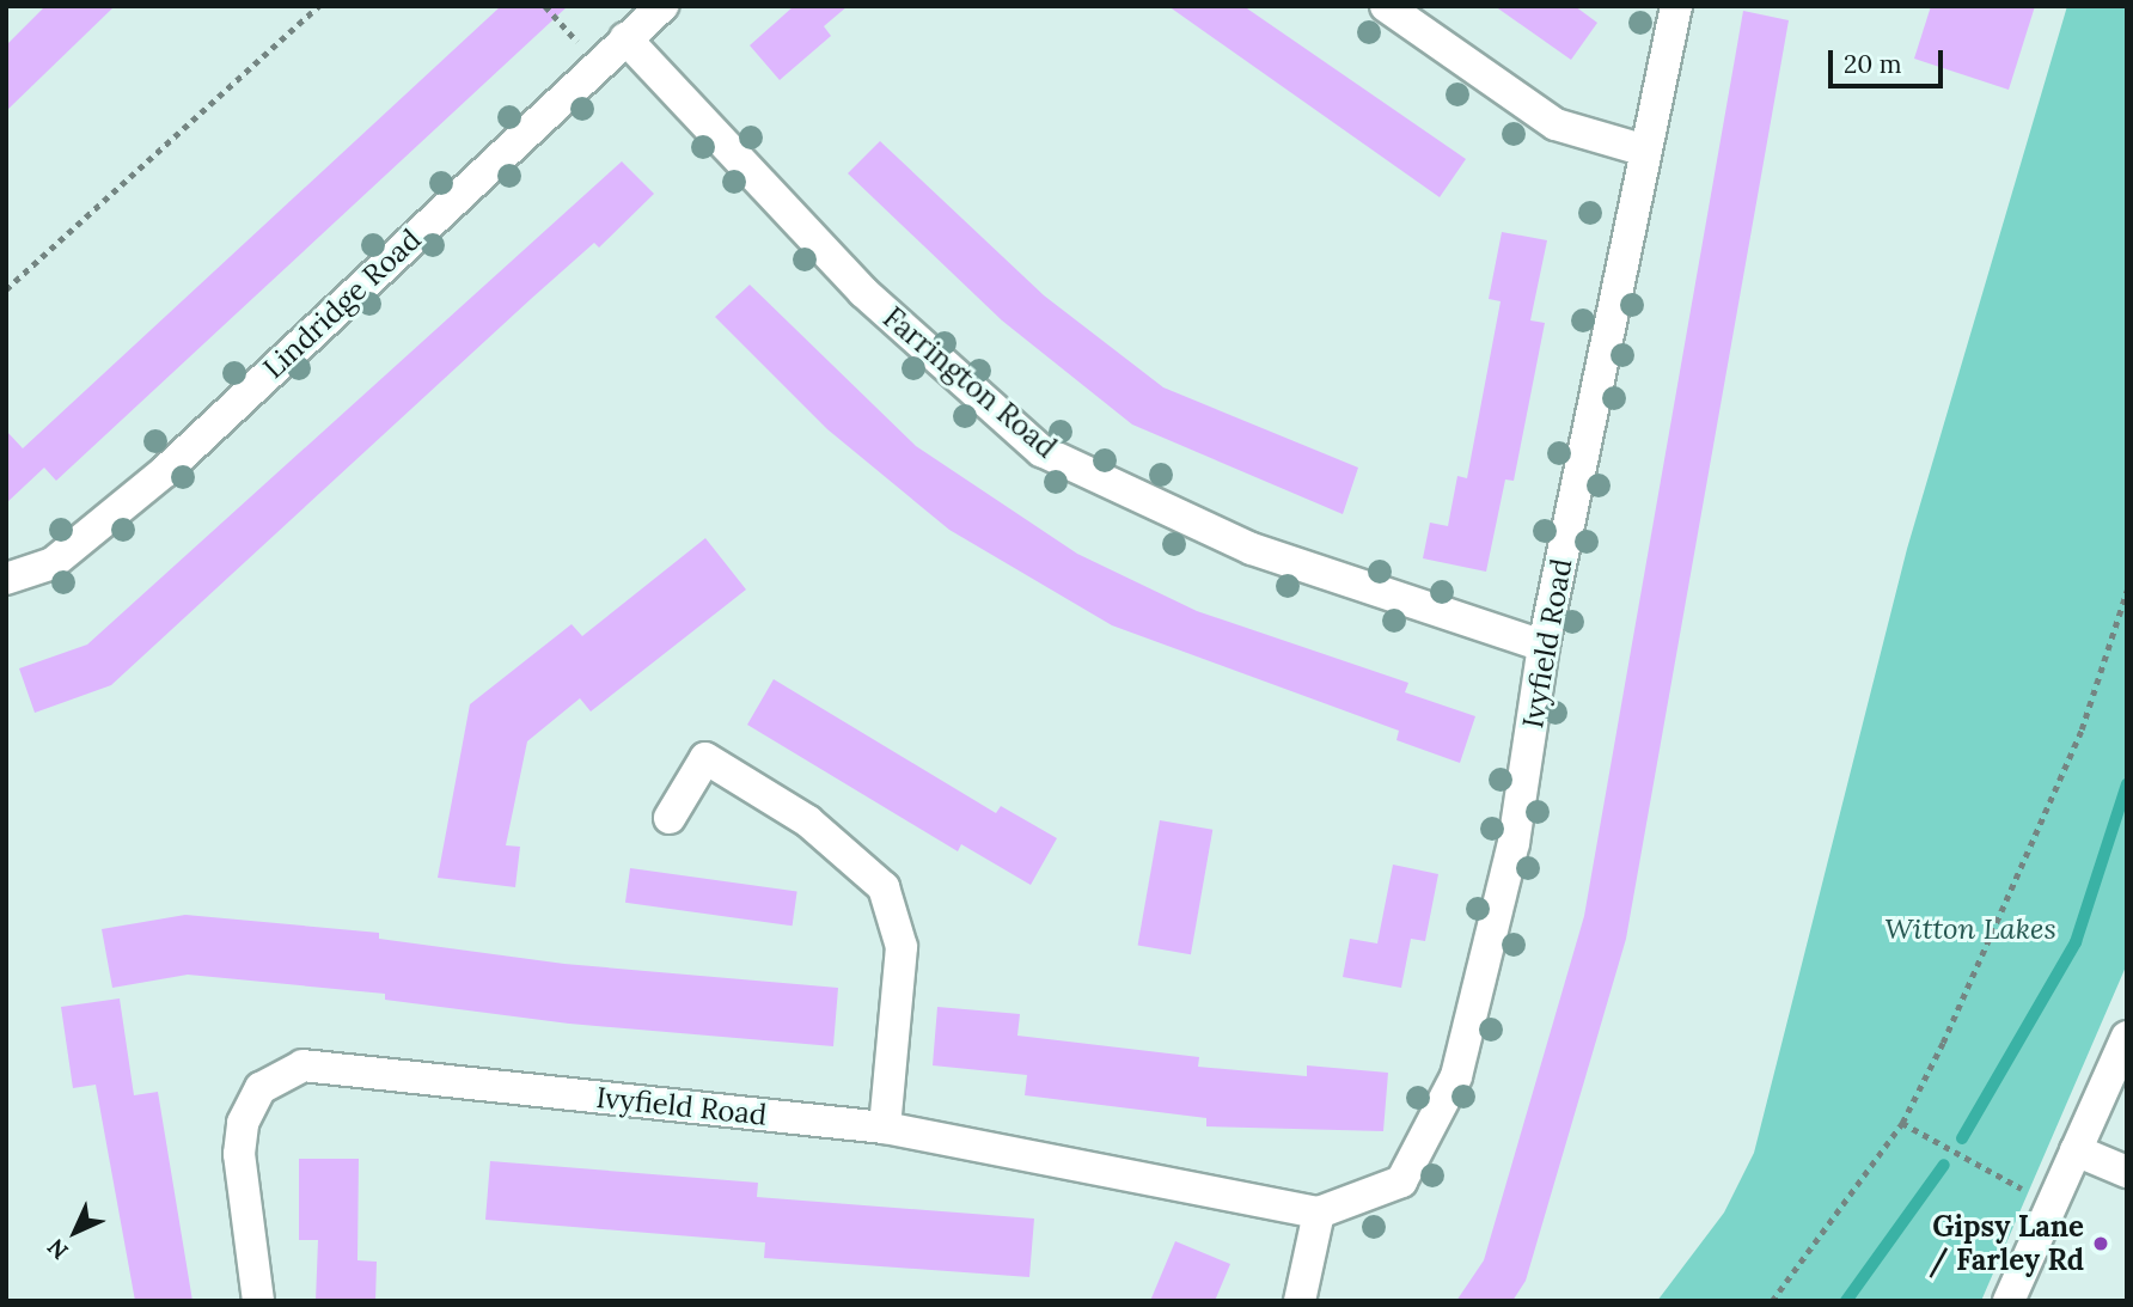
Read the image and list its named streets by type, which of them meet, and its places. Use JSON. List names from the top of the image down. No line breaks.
{"streets":{"street":["Lindridge Road","Farrington Road","Ivyfield Road"]},"crossings":[["Lindridge Road","Farrington Road"],["Farrington Road","Ivyfield Road"]],"parks":["Witton Lakes"],"places":["Gipsy Lane / Farley Rd"],"scale_bar":"20 m","north":"bottom left"}
